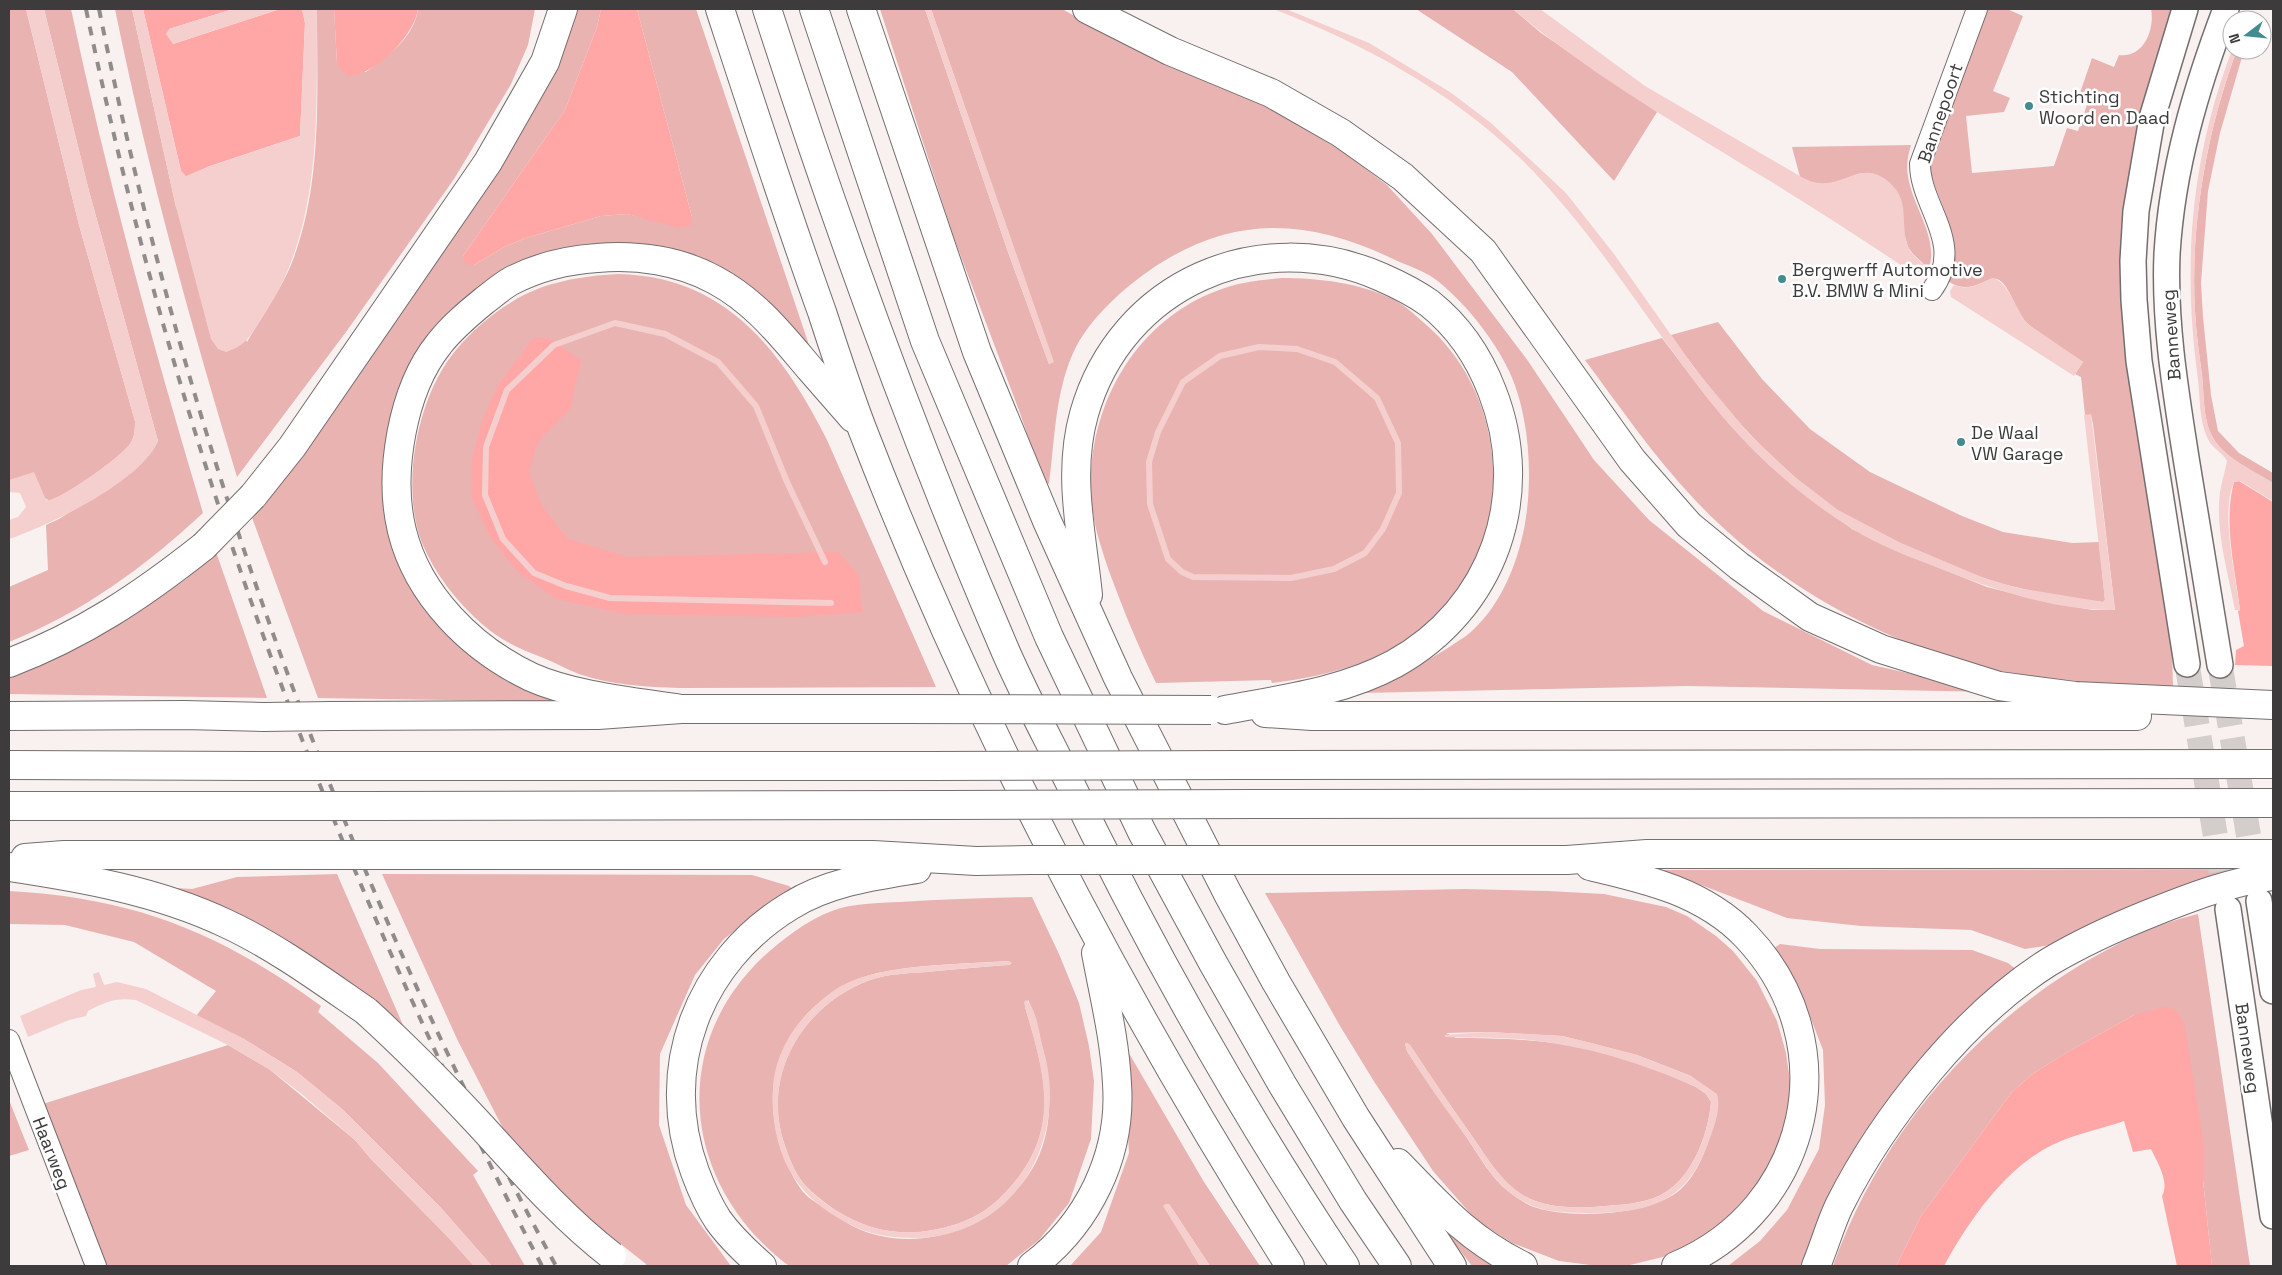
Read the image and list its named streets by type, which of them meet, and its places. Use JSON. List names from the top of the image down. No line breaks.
{"streets":{"main road":["Banneweg"],"street":["Bannepoort","Haarweg"]},"places":["Stichting Woord en Daad","Bergwerff Automotive B.V. BMW & Mini","De Waal VW Garage"],"north":"left"}
